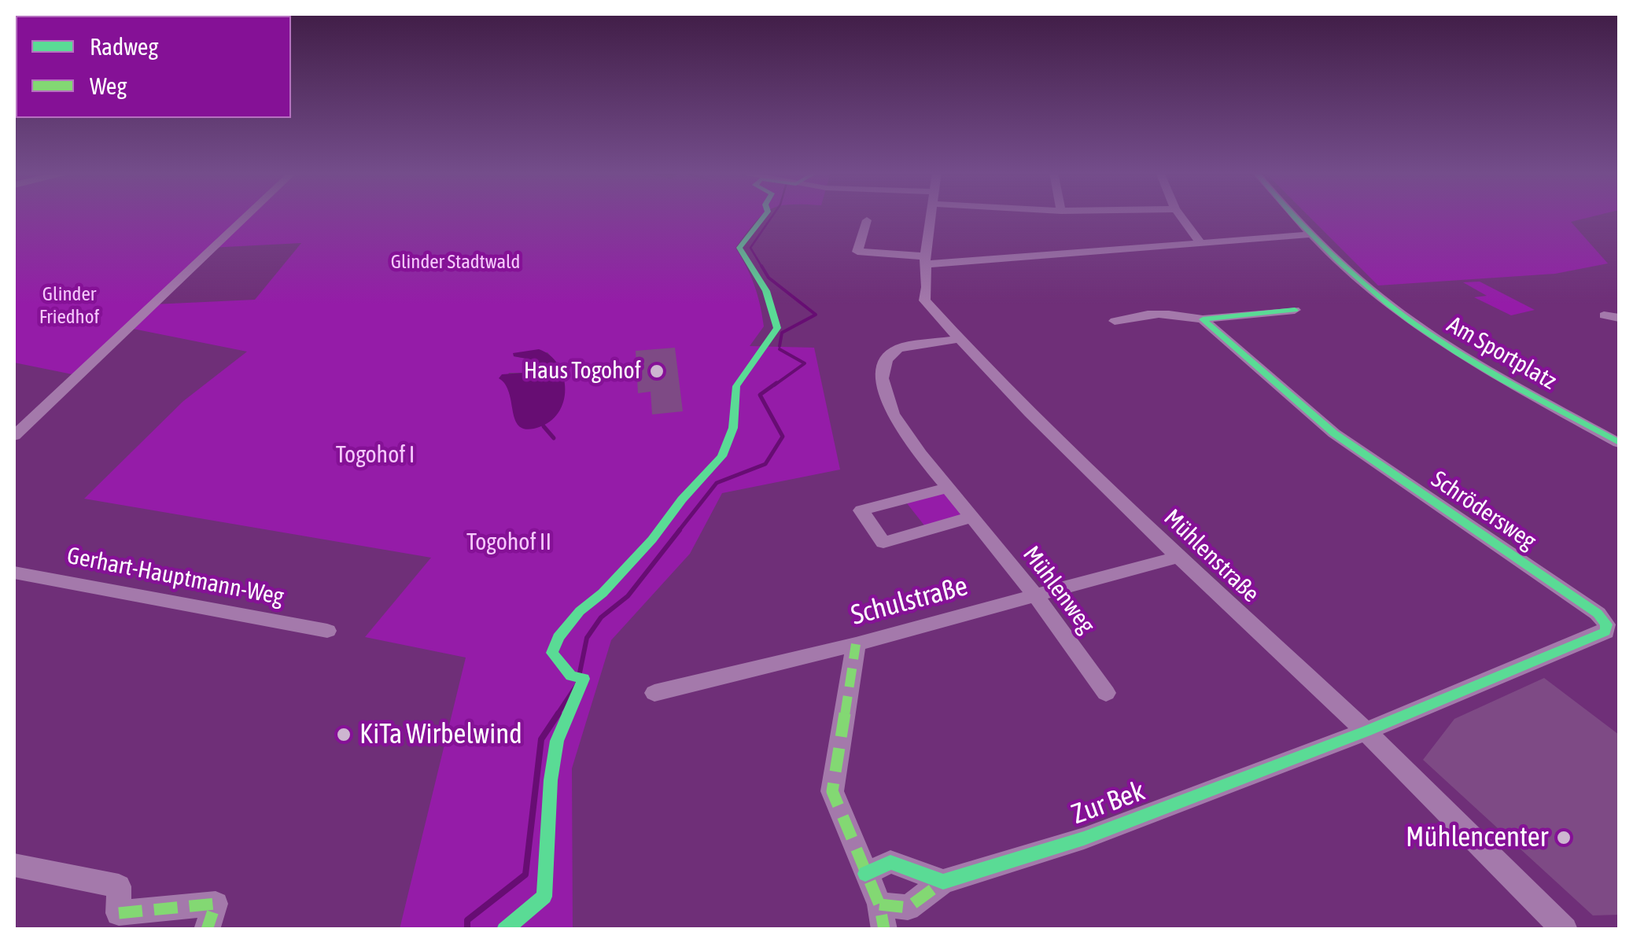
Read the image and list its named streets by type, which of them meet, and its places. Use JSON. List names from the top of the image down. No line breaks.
{"streets":{"street":["Am Sportplatz","Schrödersweg","Mühlenstraße","Gerhart-Hauptmann-Weg","Mühlenweg","Schulstraße","Zur Bek"]},"crossings":[["Schrödersweg","Mühlenstraße"],["Schrödersweg","Zur Bek"],["Mühlenstraße","Mühlenweg"],["Mühlenstraße","Schulstraße"],["Mühlenstraße","Zur Bek"],["Mühlenweg","Schulstraße"]],"parks":["Glinder Stadtwald","Glinder Friedhof","Togohof I","Togohof II"],"places":["Haus Togohof","KiTa Wirbelwind","Mühlencenter"],"legend":["Radweg","Weg"]}
